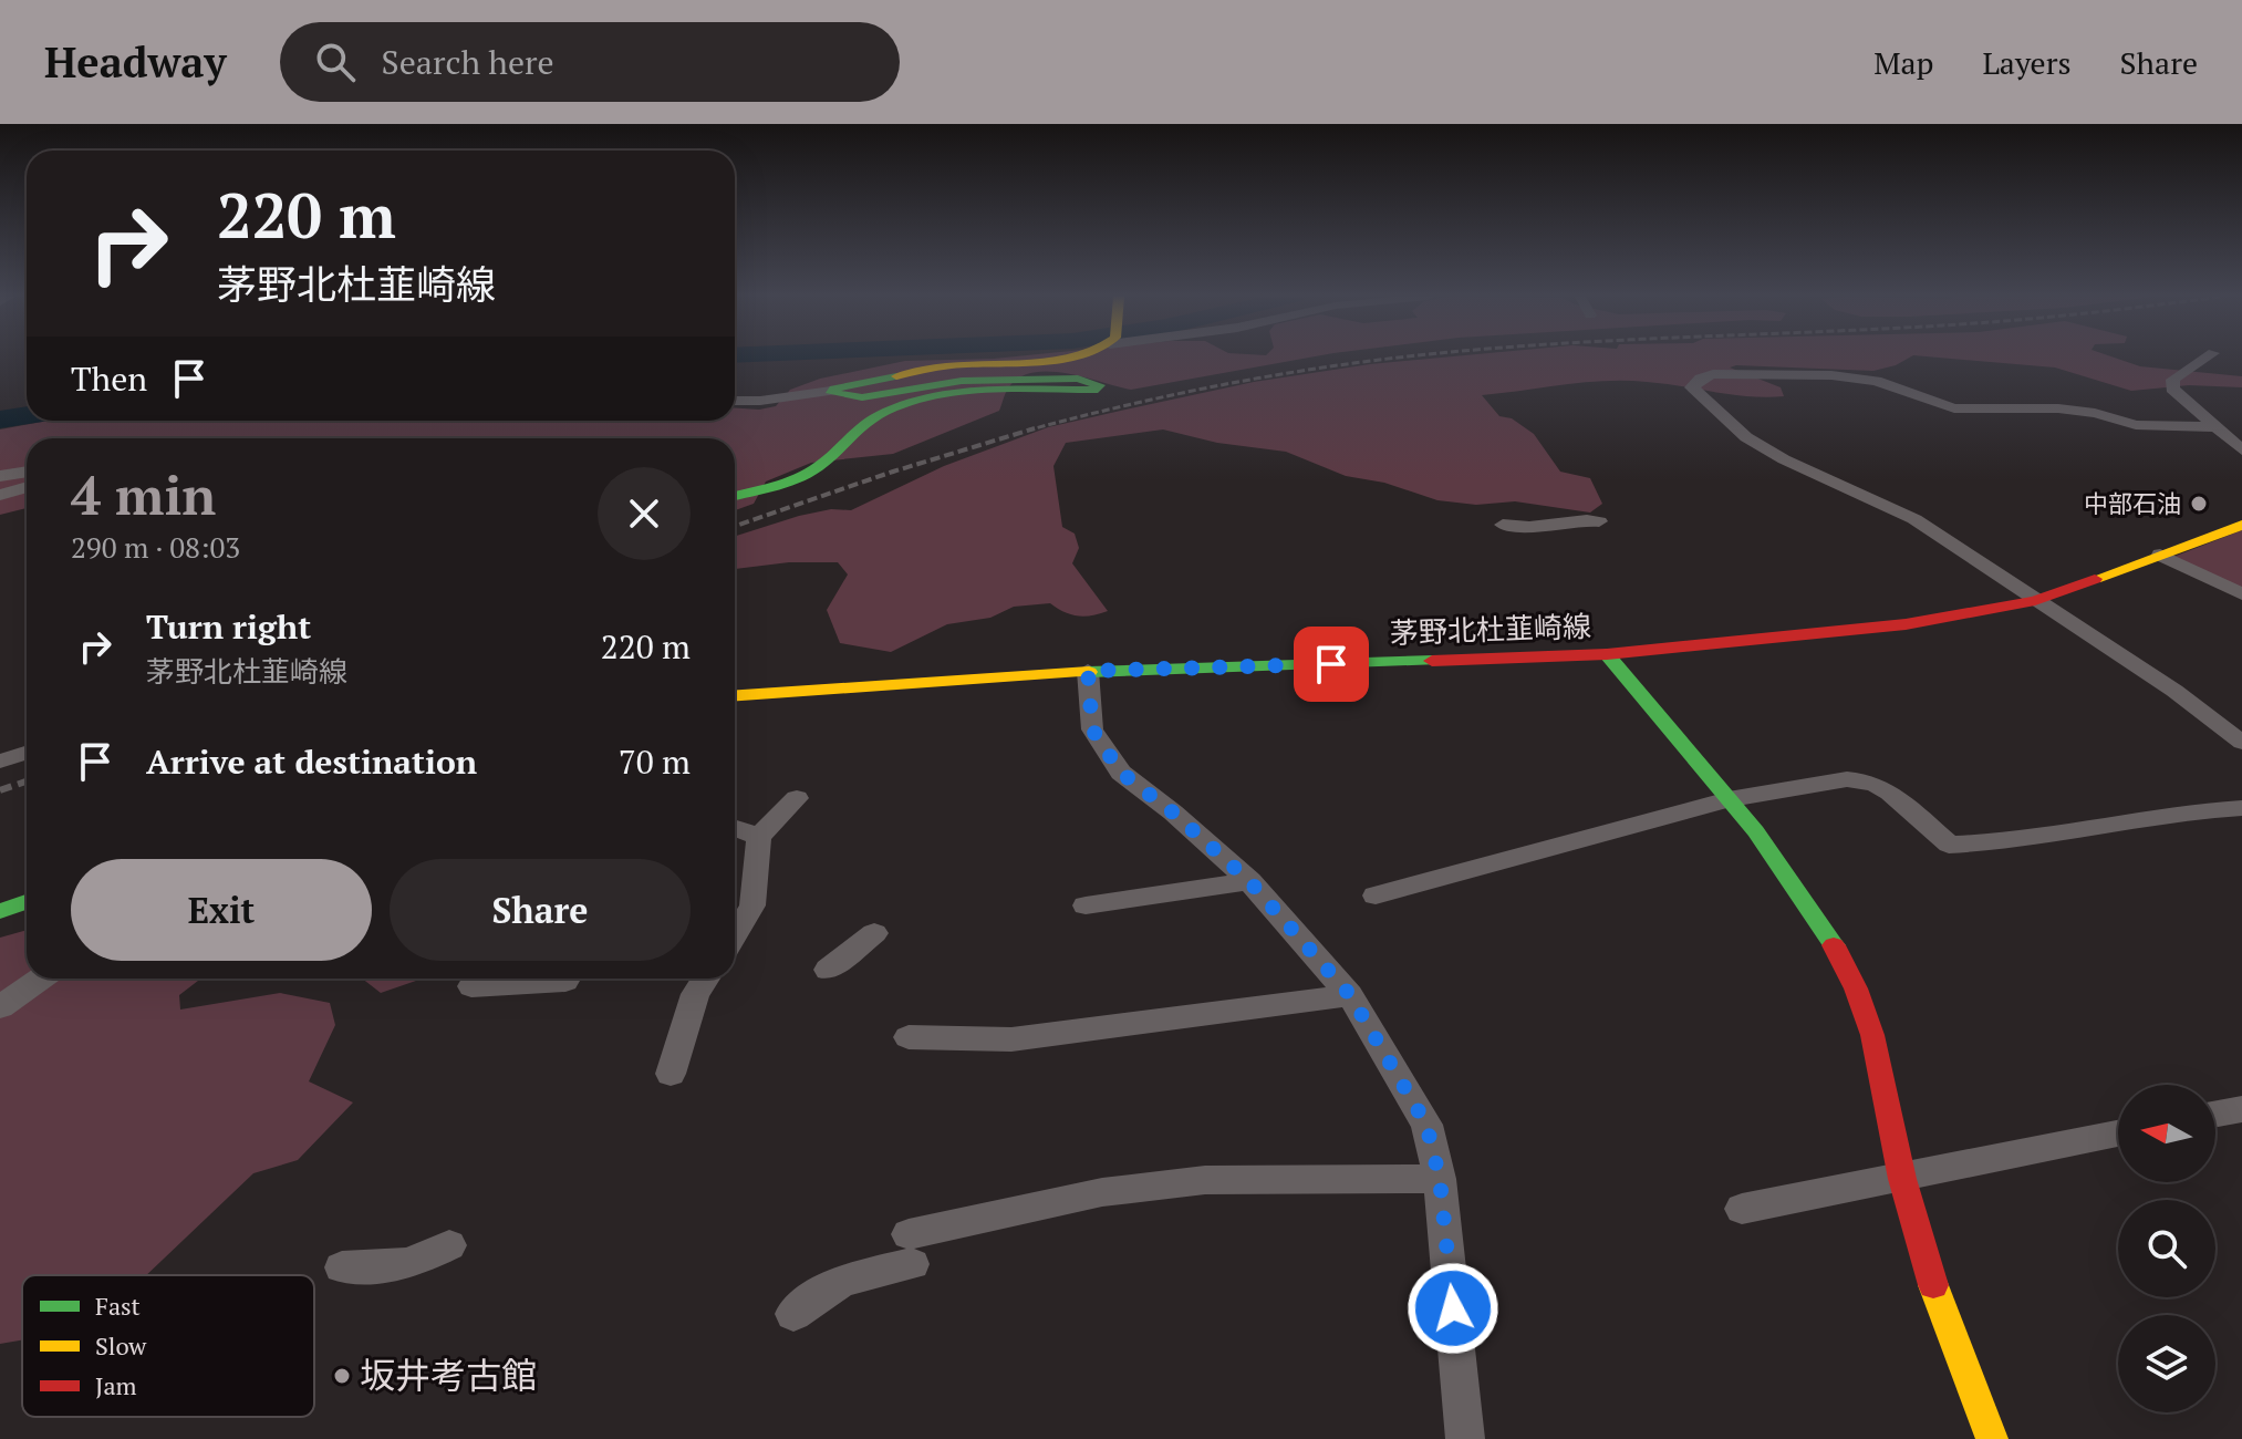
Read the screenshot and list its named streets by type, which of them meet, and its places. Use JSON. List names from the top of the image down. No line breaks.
{"streets":{"street":["茅野北杜韮崎線"]},"places":["中部石油","坂井考古館"],"legend":["Fast","Slow","Jam"],"north":"left","page":{"header":"Headway","search":"Search here","nav":["Map","Layers","Share"],"turn":["220 m","茅野北杜韮崎線"],"then":"Then","heading":["4 min","290 m · 08:03"],"list":[{"name":"Turn right","note":"茅野北杜韮崎線","value":"220 m"},{"name":"Arrive at destination","value":"70 m"}],"buttons":["Exit","Share"]}}
